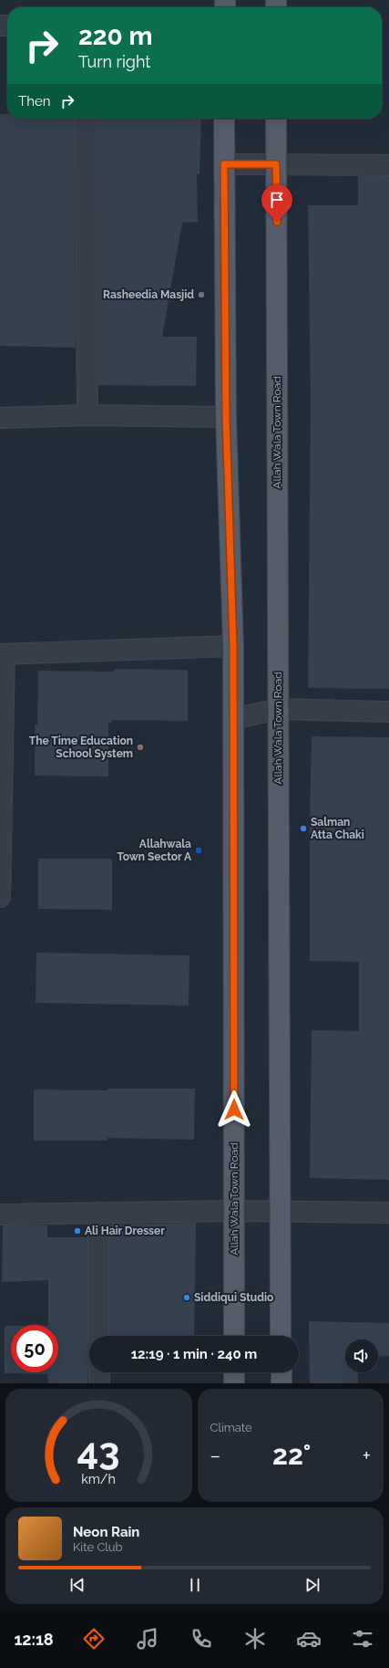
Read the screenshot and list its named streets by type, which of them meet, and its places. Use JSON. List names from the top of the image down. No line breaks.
{"streets":{"main road":["Allah Wala Town Road"]},"places":{"other":["Rasheedia Masjid","The Time Education School System","Salman Atta Chaki","Ali Hair Dresser","Siddiqui Studio"],"transit":["Allahwala Town Sector A"]},"page":{"turn":["220 m","Turn right"],"then":"Then","limit":"50","trip":"12:19 · 1 min · 240 m","tile":"Climate","heat":["−","22°","+"],"song":["Neon Rain","Kite Club"],"tabs":"12:18","gauge":["43","km/h"]}}
